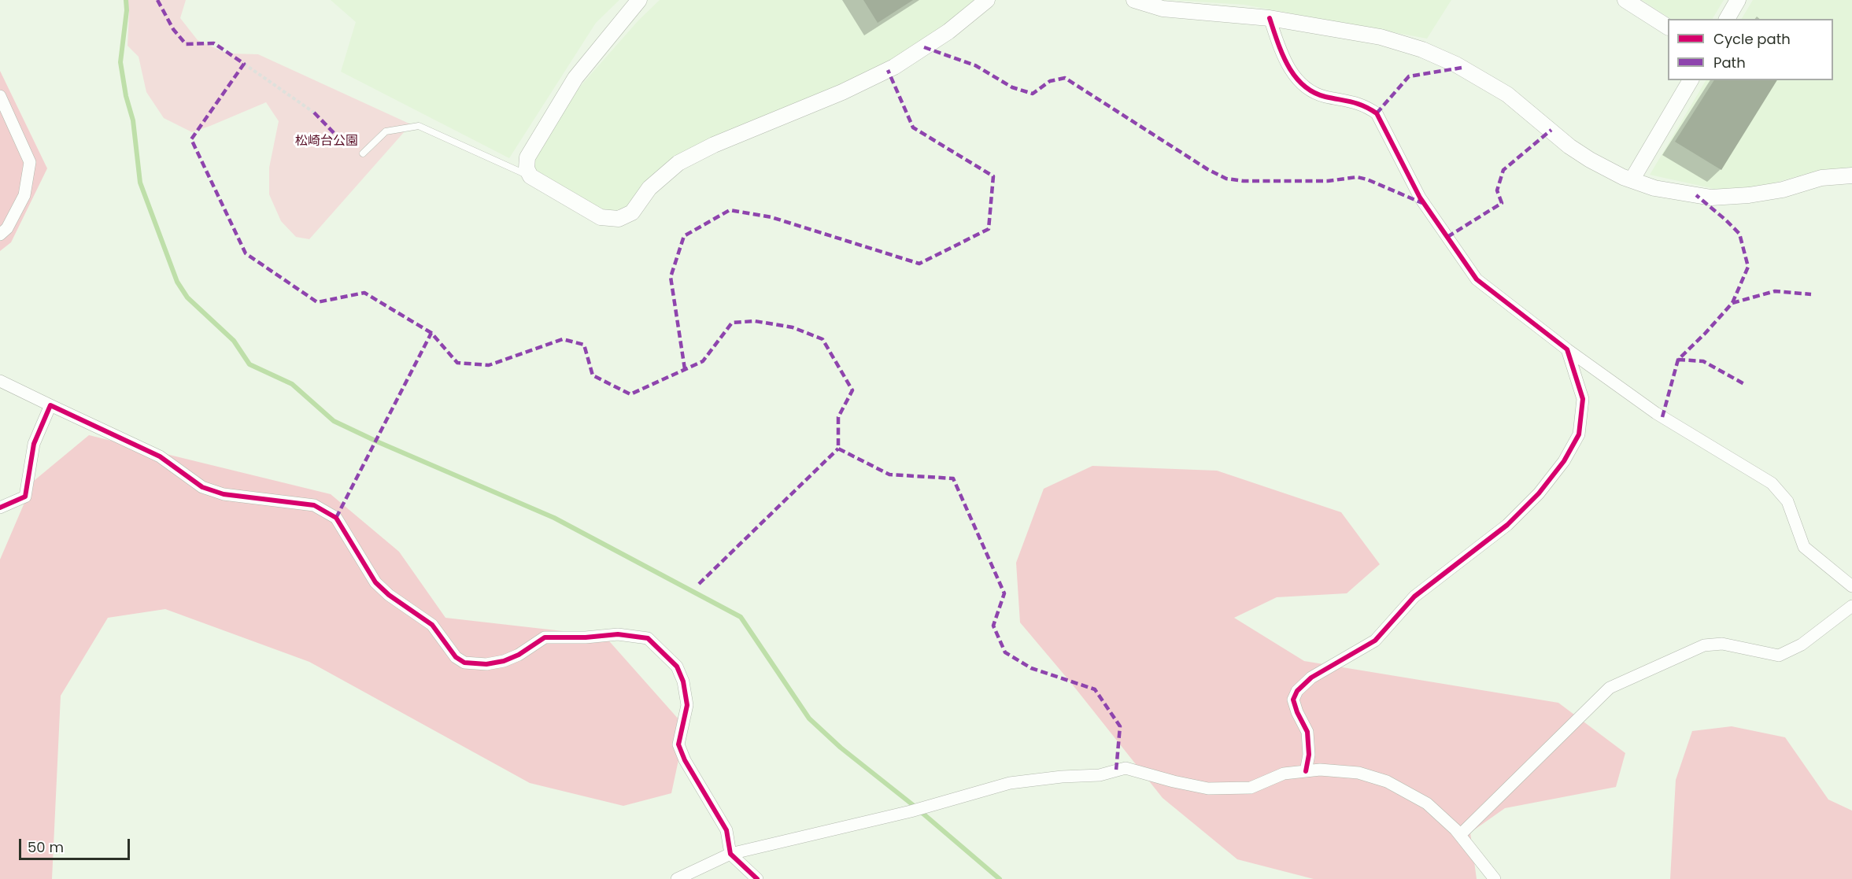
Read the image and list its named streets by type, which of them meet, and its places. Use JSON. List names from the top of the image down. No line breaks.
{"parks":["松崎台公園"],"legend":["Cycle path","Path"],"scale_bar":"50 m"}
